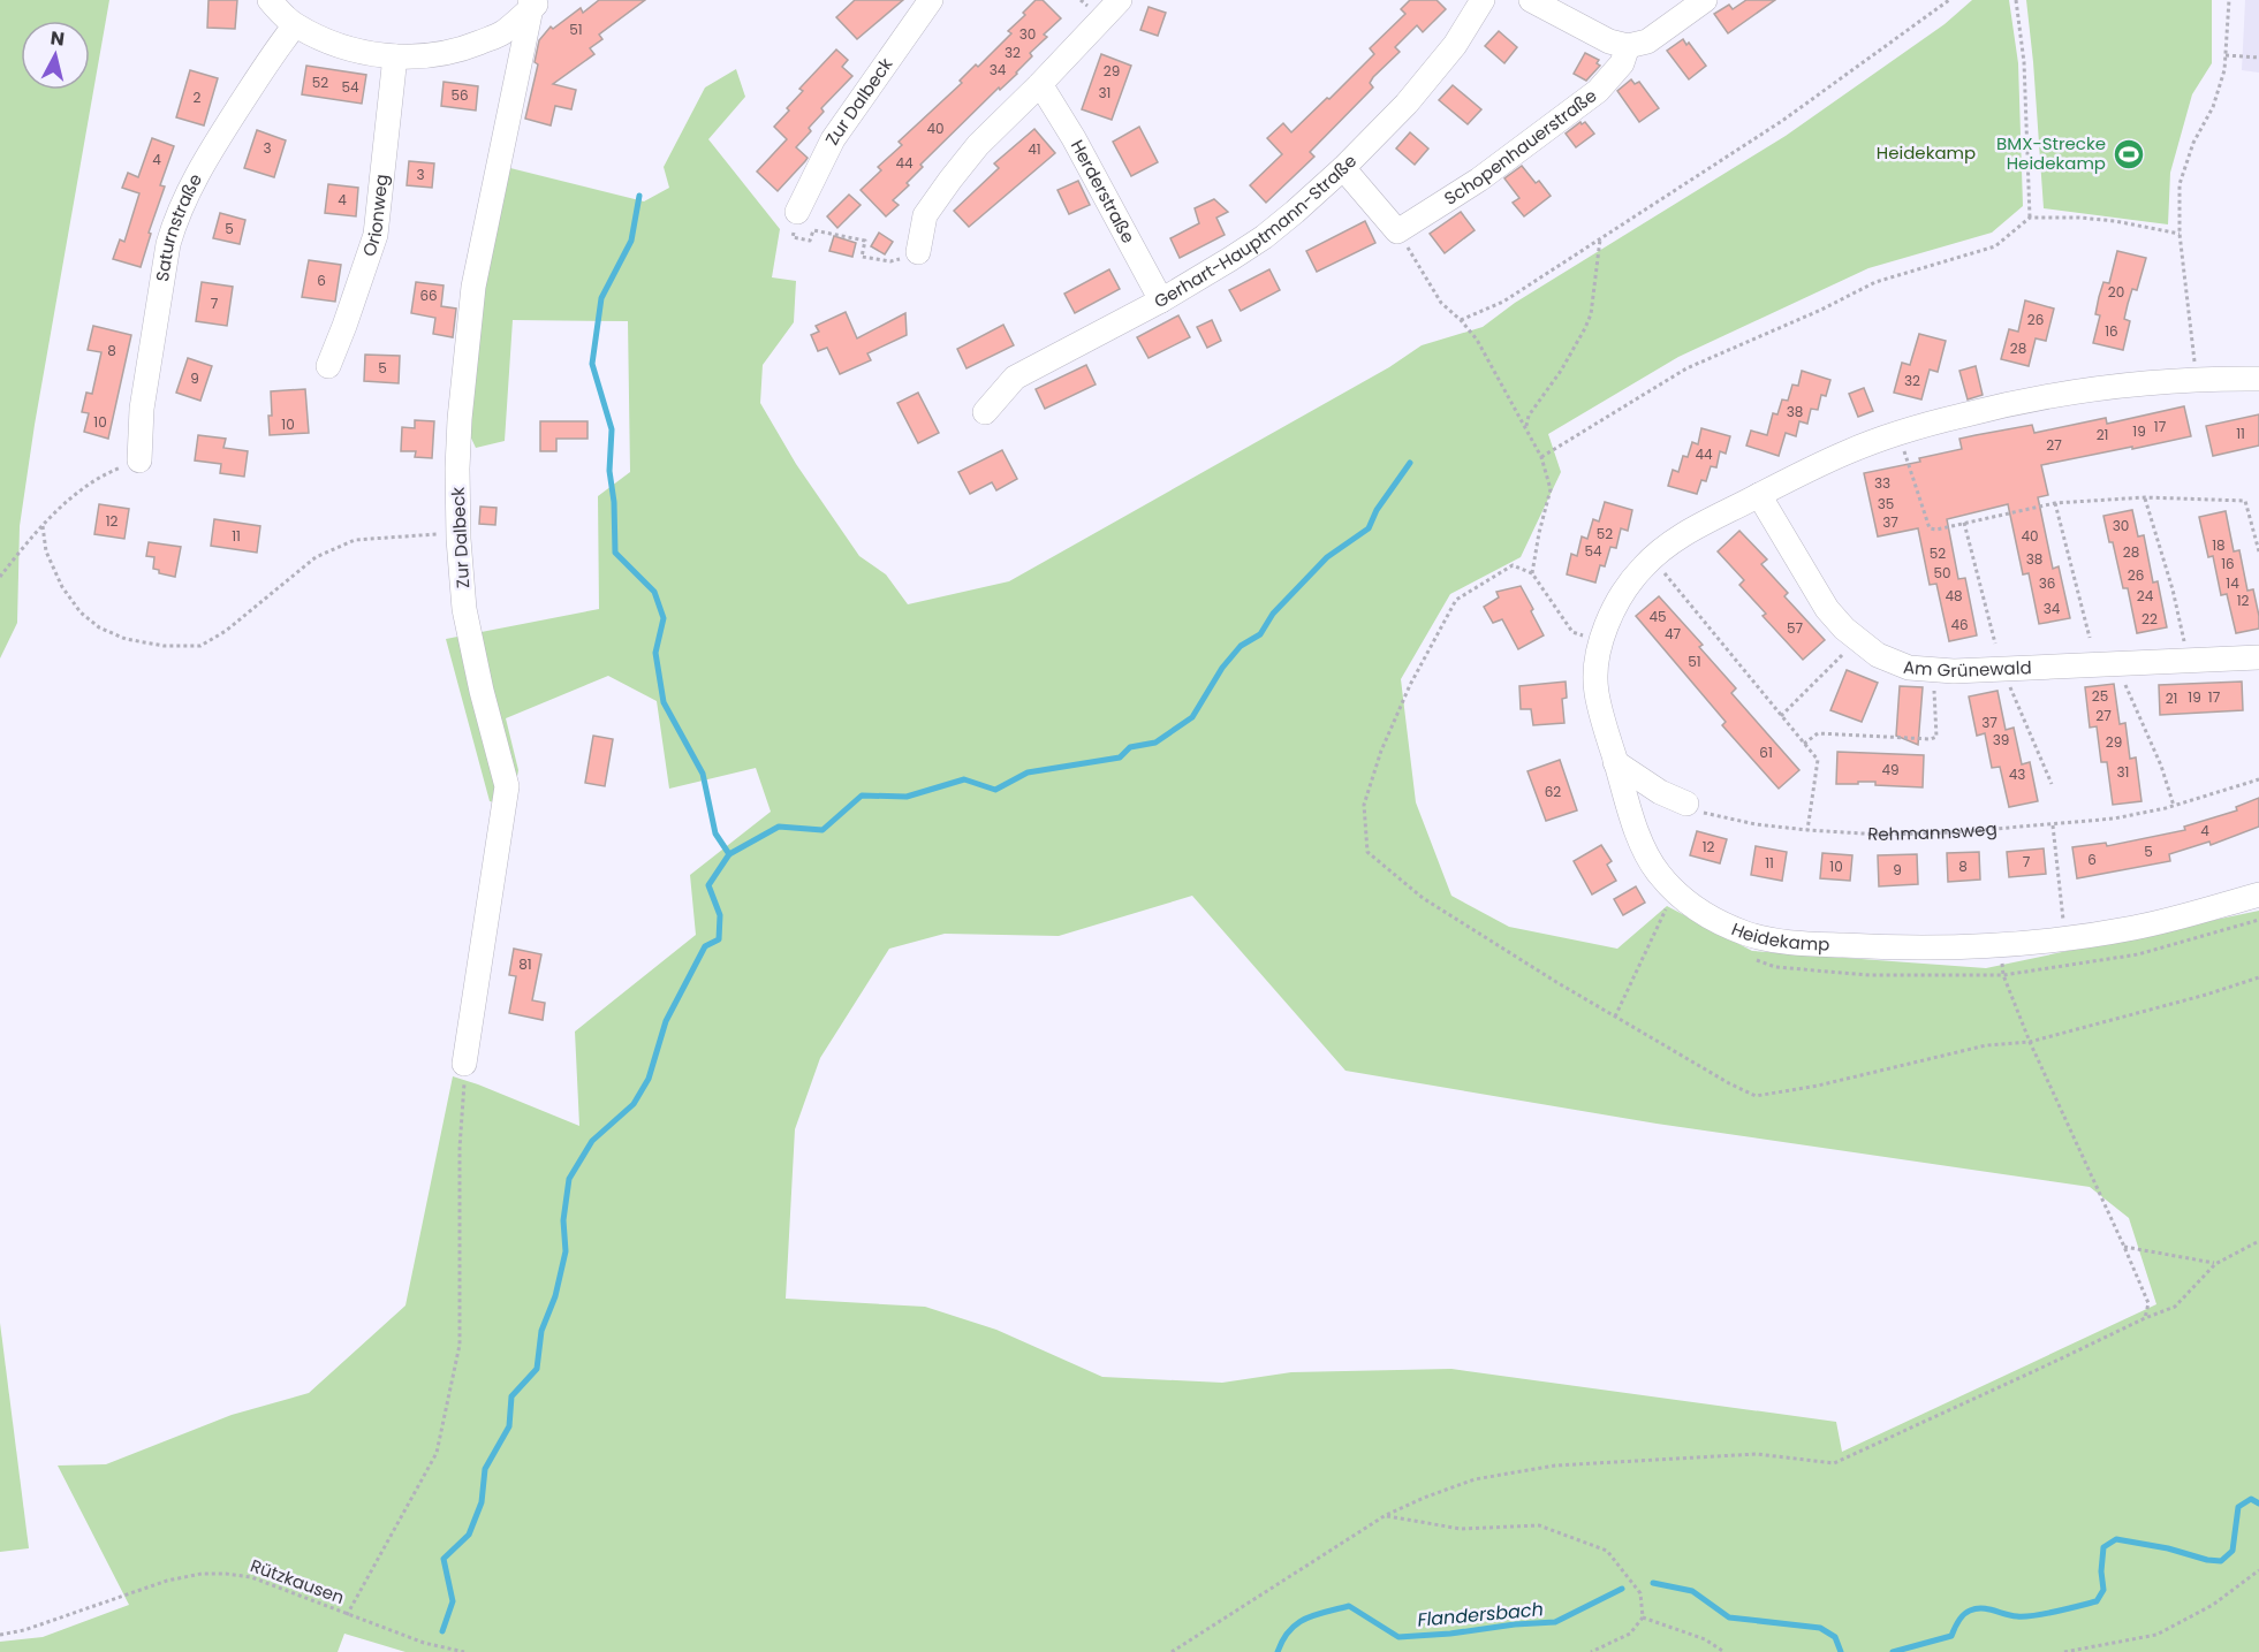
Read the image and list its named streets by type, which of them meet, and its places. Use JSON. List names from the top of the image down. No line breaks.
{"streets":{"street":["Zur Dalbeck","Schopenhauerstraße","Herderstraße","Orionweg","Saturnstraße","Gerhart-Hauptmann-Straße","Am Grünewald","Heidekamp"],"path":["Rehmannsweg","Rützkausen"]},"crossings":[["Zur Dalbeck","Orionweg"],["Zur Dalbeck","Saturnstraße"],["Herderstraße","Gerhart-Hauptmann-Straße"],["Am Grünewald","Heidekamp"]],"water":["Flandersbach"],"parks":["Heidekamp"],"places":{"sports":["BMX-Strecke Heidekamp"]},"house_numbers":["51","30","32","34","29","52","54","31","56","2","40","3","41","4","44","3","4","5","6","20","66","7","26","16","28","8","5","9","32","38","10","10","17","19","11","21","27","44","33","35","12","37","30","52","11","40","18","54","28","52","38","16","50","26","36","14","48","24","12","34","45","22","46","57","47","51","25","19","17","21","27","37","39","29","61","49","31","43","62","4","12","5","6","7","11","10","8","9","81"],"north":"top"}
